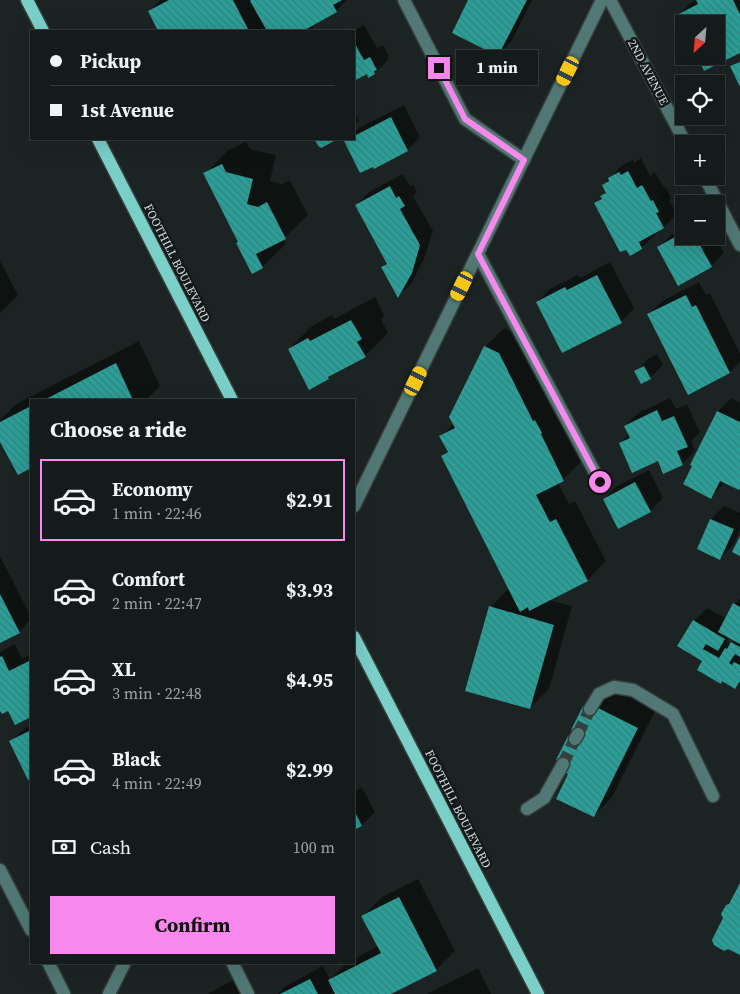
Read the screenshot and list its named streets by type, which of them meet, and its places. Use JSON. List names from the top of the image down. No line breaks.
{"streets":{"main road":["FOOTHILL BOULEVARD"],"street":["2ND AVENUE"]},"north":"bottom left","page":{"map_buttons":["+","−"],"banner":["Pickup","1st Avenue"],"bubble":"1 min","heading":"Choose a ride","list":[{"name":"Economy","note":"1 min · 22:46","value":"$2.91"},{"name":"Comfort","note":"2 min · 22:47","value":"$3.93"},{"name":"XL","note":"3 min · 22:48","value":"$4.95"},{"name":"Black","note":"4 min · 22:49","value":"$2.99"}],"pay":["Cash","100 m"],"buttons":"Confirm"}}
